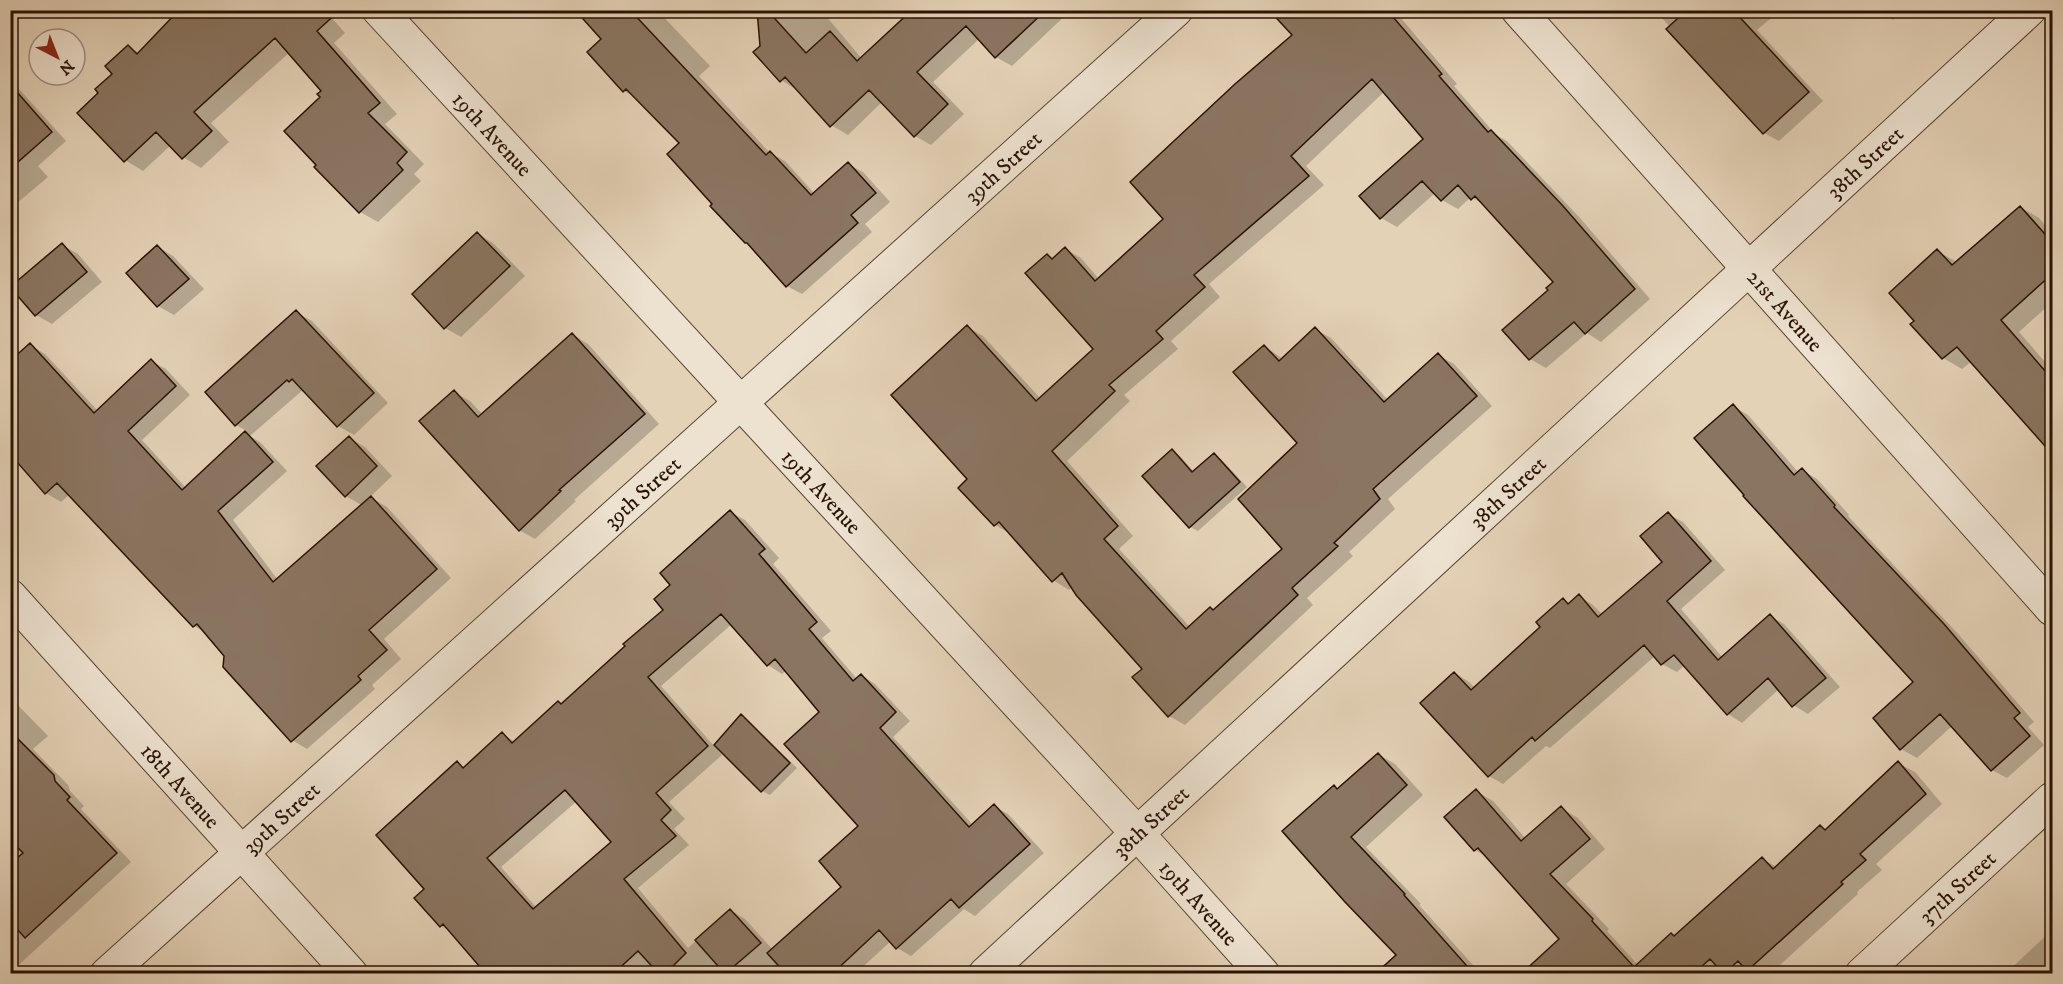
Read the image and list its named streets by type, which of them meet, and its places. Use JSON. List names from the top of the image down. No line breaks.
{"streets":{"street":["19th Avenue","38th Street","39th Street","21st Avenue","18th Avenue","37th Street"]},"crossings":[["19th Avenue","38th Street"],["19th Avenue","39th Street"],["38th Street","21st Avenue"],["39th Street","18th Avenue"]],"north":"bottom right"}
